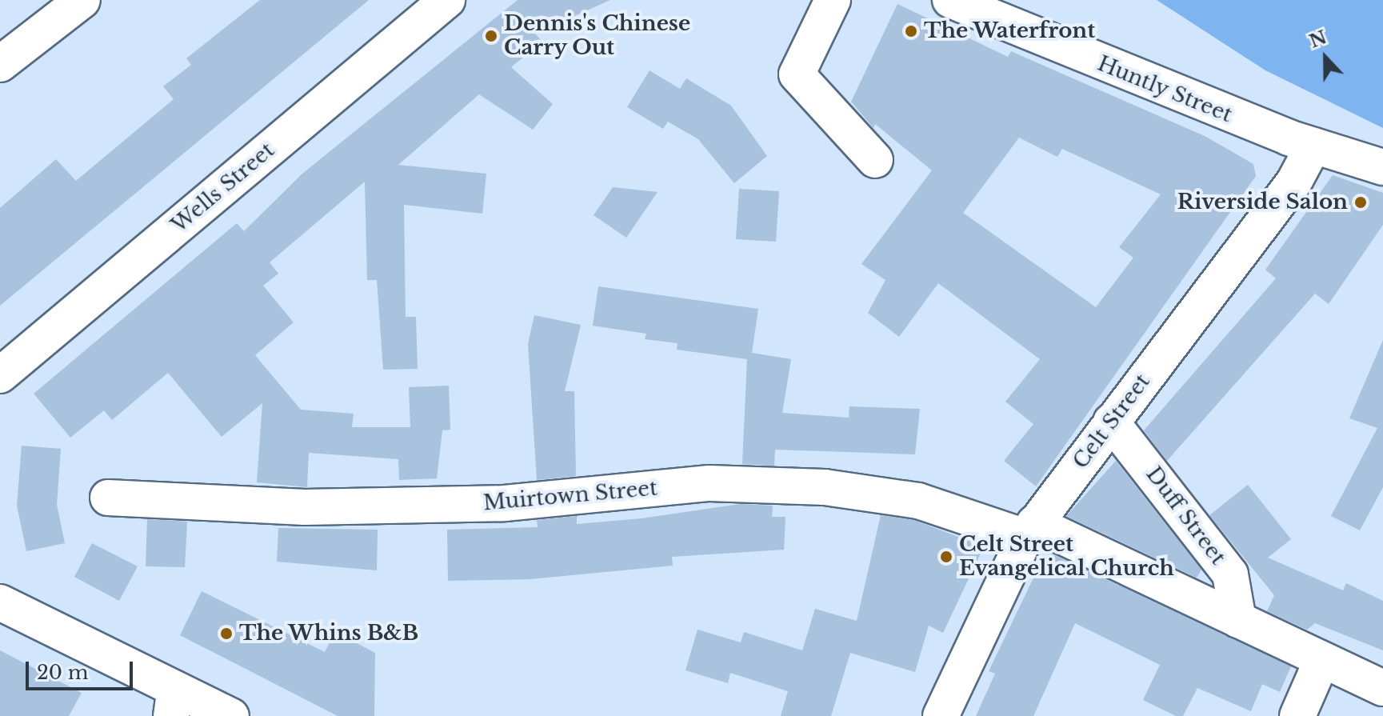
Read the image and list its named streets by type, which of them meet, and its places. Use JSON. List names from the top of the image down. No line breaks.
{"streets":{"main road":["Huntly Street","Wells Street","Celt Street","Muirtown Street","Duff Street"]},"crossings":[["Huntly Street","Celt Street"],["Celt Street","Muirtown Street"],["Celt Street","Duff Street"],["Muirtown Street","Duff Street"]],"places":["The Waterfront","Dennis's Chinese Carry Out","Riverside Salon","Celt Street Evangelical Church","The Whins B&B"],"scale_bar":"20 m","north":"top"}
